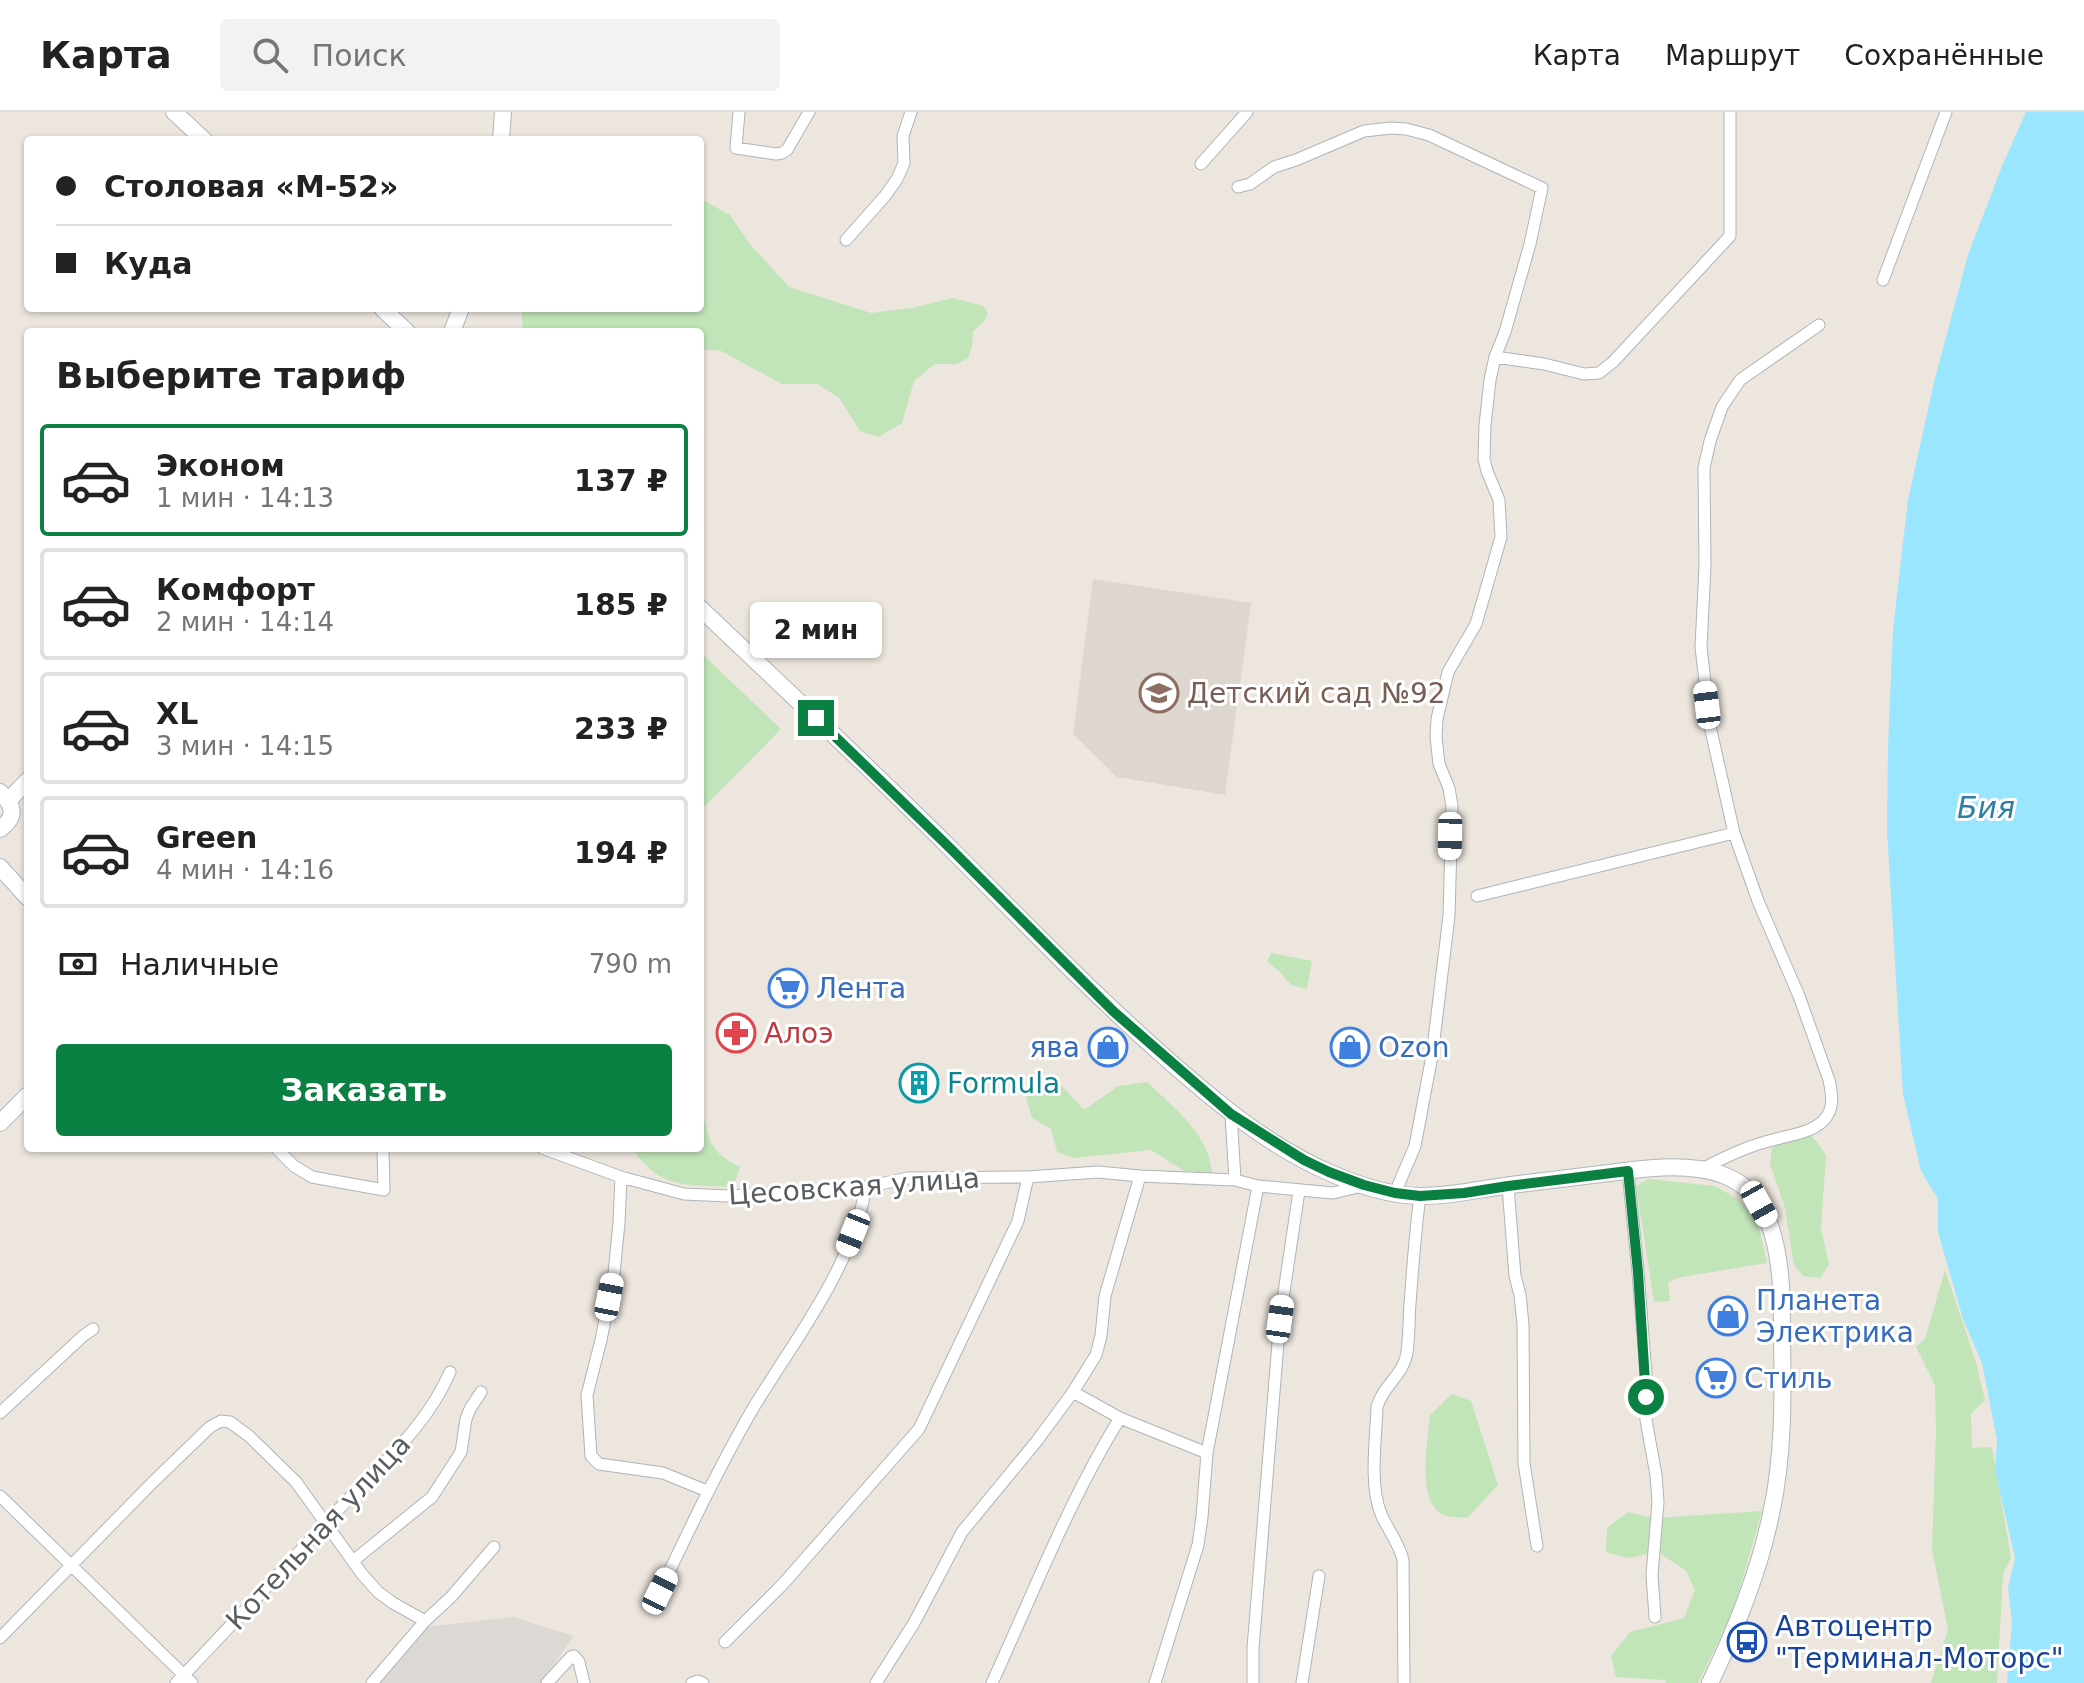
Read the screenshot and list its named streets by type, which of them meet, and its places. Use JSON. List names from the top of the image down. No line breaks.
{"streets":{"street":["Цесовская улица","Котельная улица"]},"water":["Бия"],"places":{"school or university":["Детский сад №92"],"supermarket":["Лента","Стиль"],"pharmacy":["Алоэ"],"shop":["ява","Ozon","Планета Электрика"],"building":["Formula"],"bus stop":["Автоцентр \"Терминал-Моторс\""]},"page":{"header":"Карта","search":"Поиск","nav":["Карта","Маршрут","Сохранённые"],"banner":["Столовая «М-52»","Куда"],"heading":"Выберите тариф","list":[{"name":"Эконом","note":"1 мин · 14:13","value":"137 ₽"},{"name":"Комфорт","note":"2 мин · 14:14","value":"185 ₽"},{"name":"XL","note":"3 мин · 14:15","value":"233 ₽"},{"name":"Green","note":"4 мин · 14:16","value":"194 ₽"}],"bubble":"2 мин","pay":["Наличные","790 m"],"buttons":"Заказать"}}
